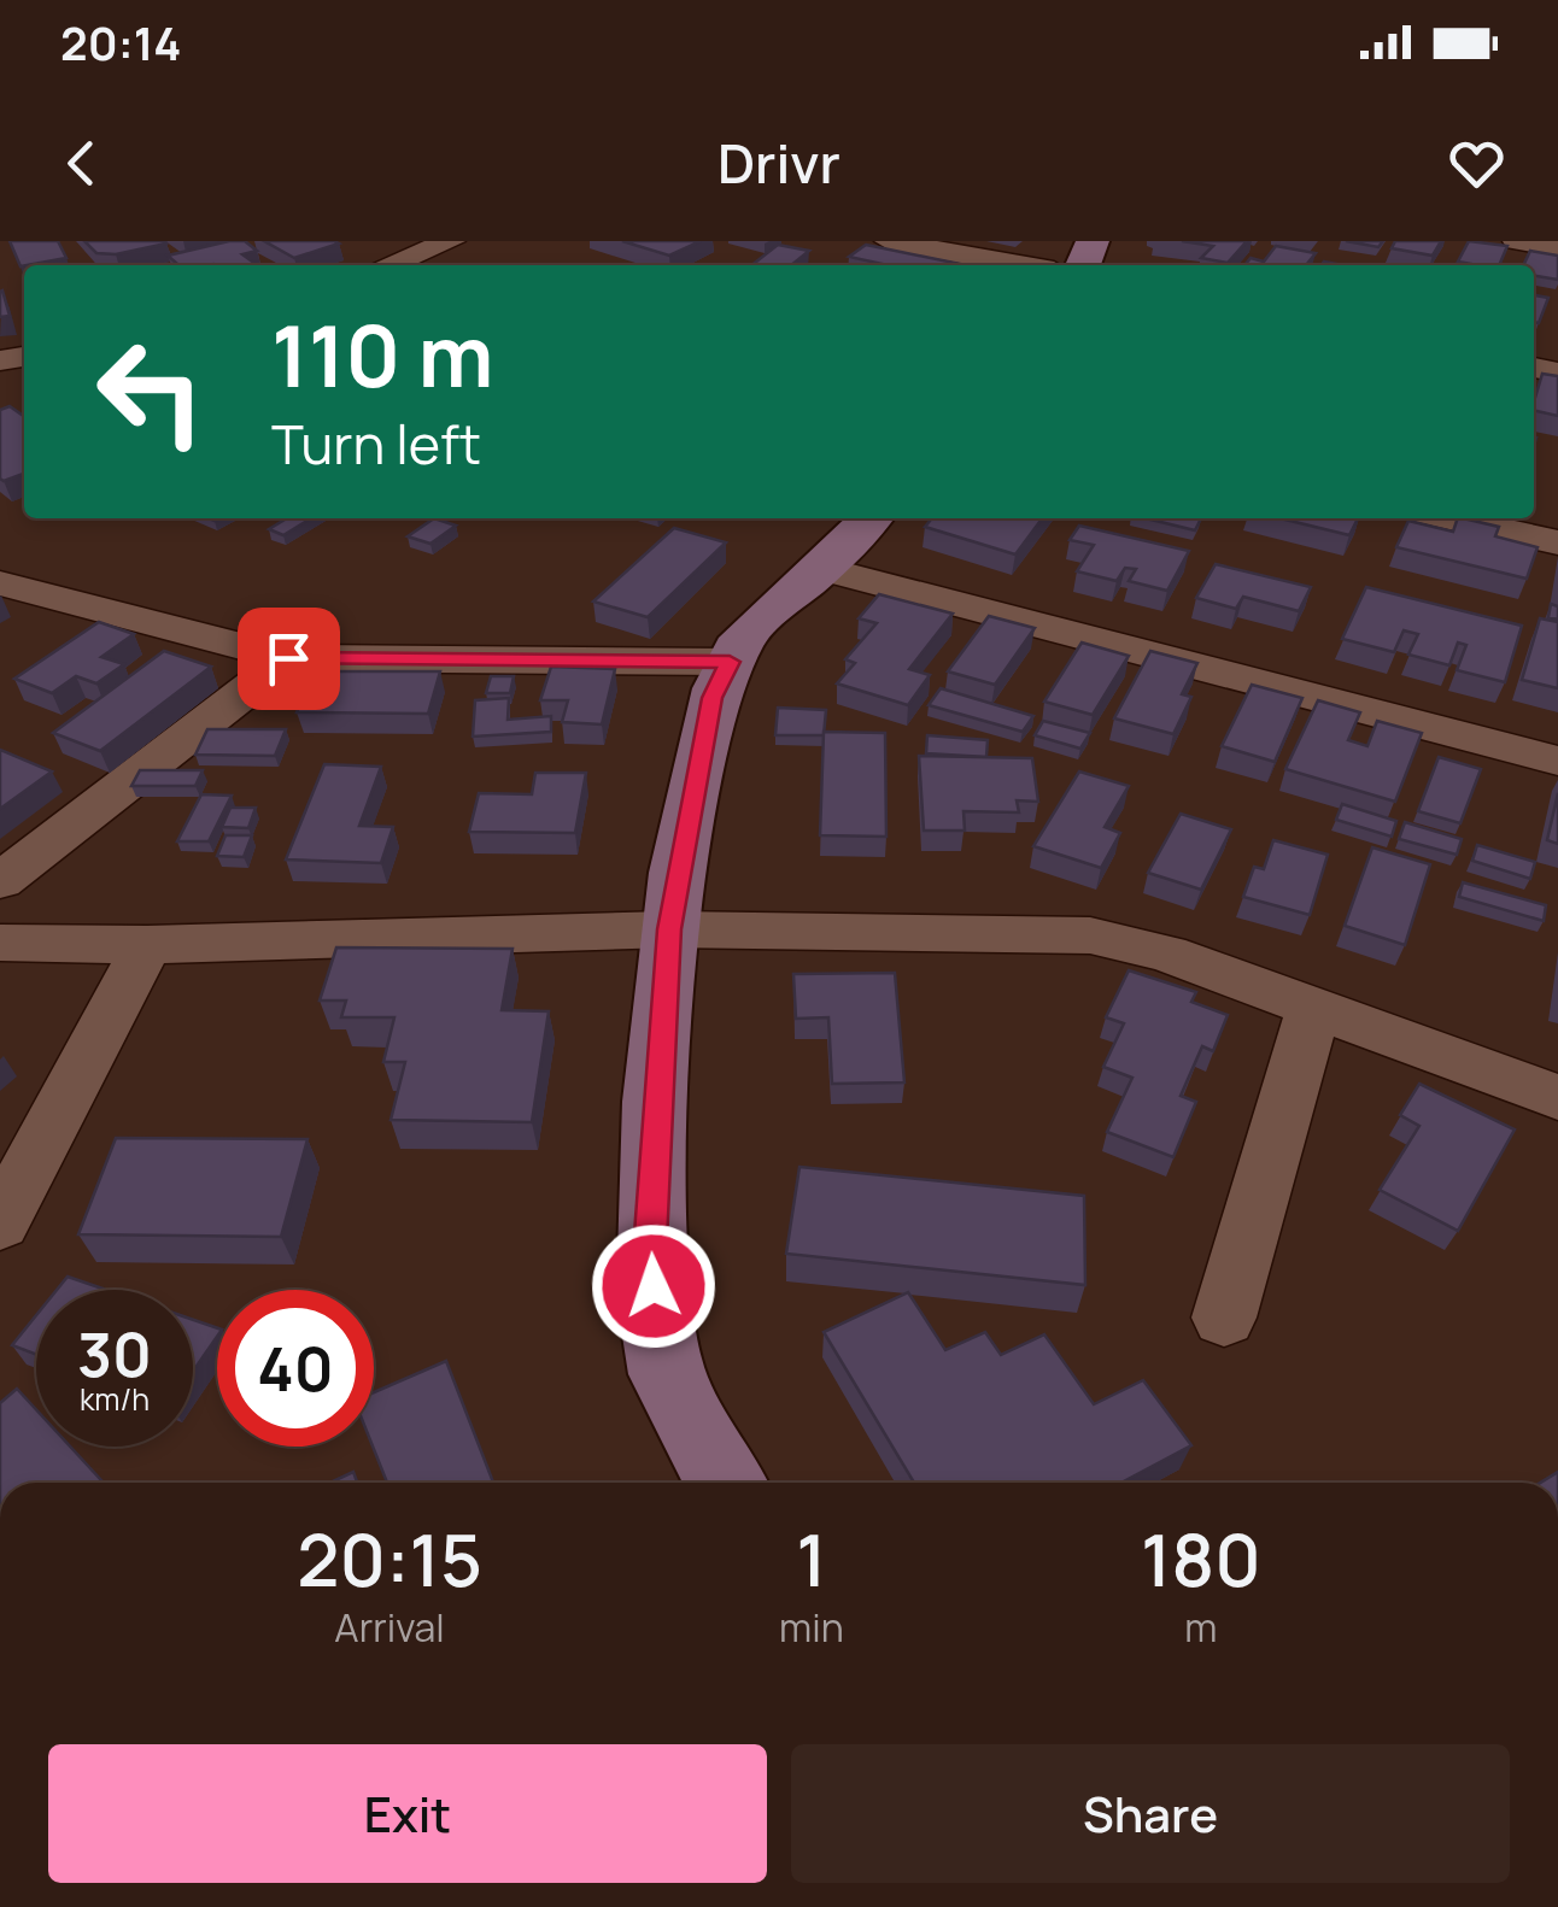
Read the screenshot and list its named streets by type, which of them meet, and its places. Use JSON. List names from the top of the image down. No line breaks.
{"page":{"status":"20:14","header":"Drivr","turn":["110 m","Turn left"],"speed":"30 km/h","limit":"40","eta":["20:15","Arrival","1","min","180","m"],"buttons":["Exit","Share"]}}
